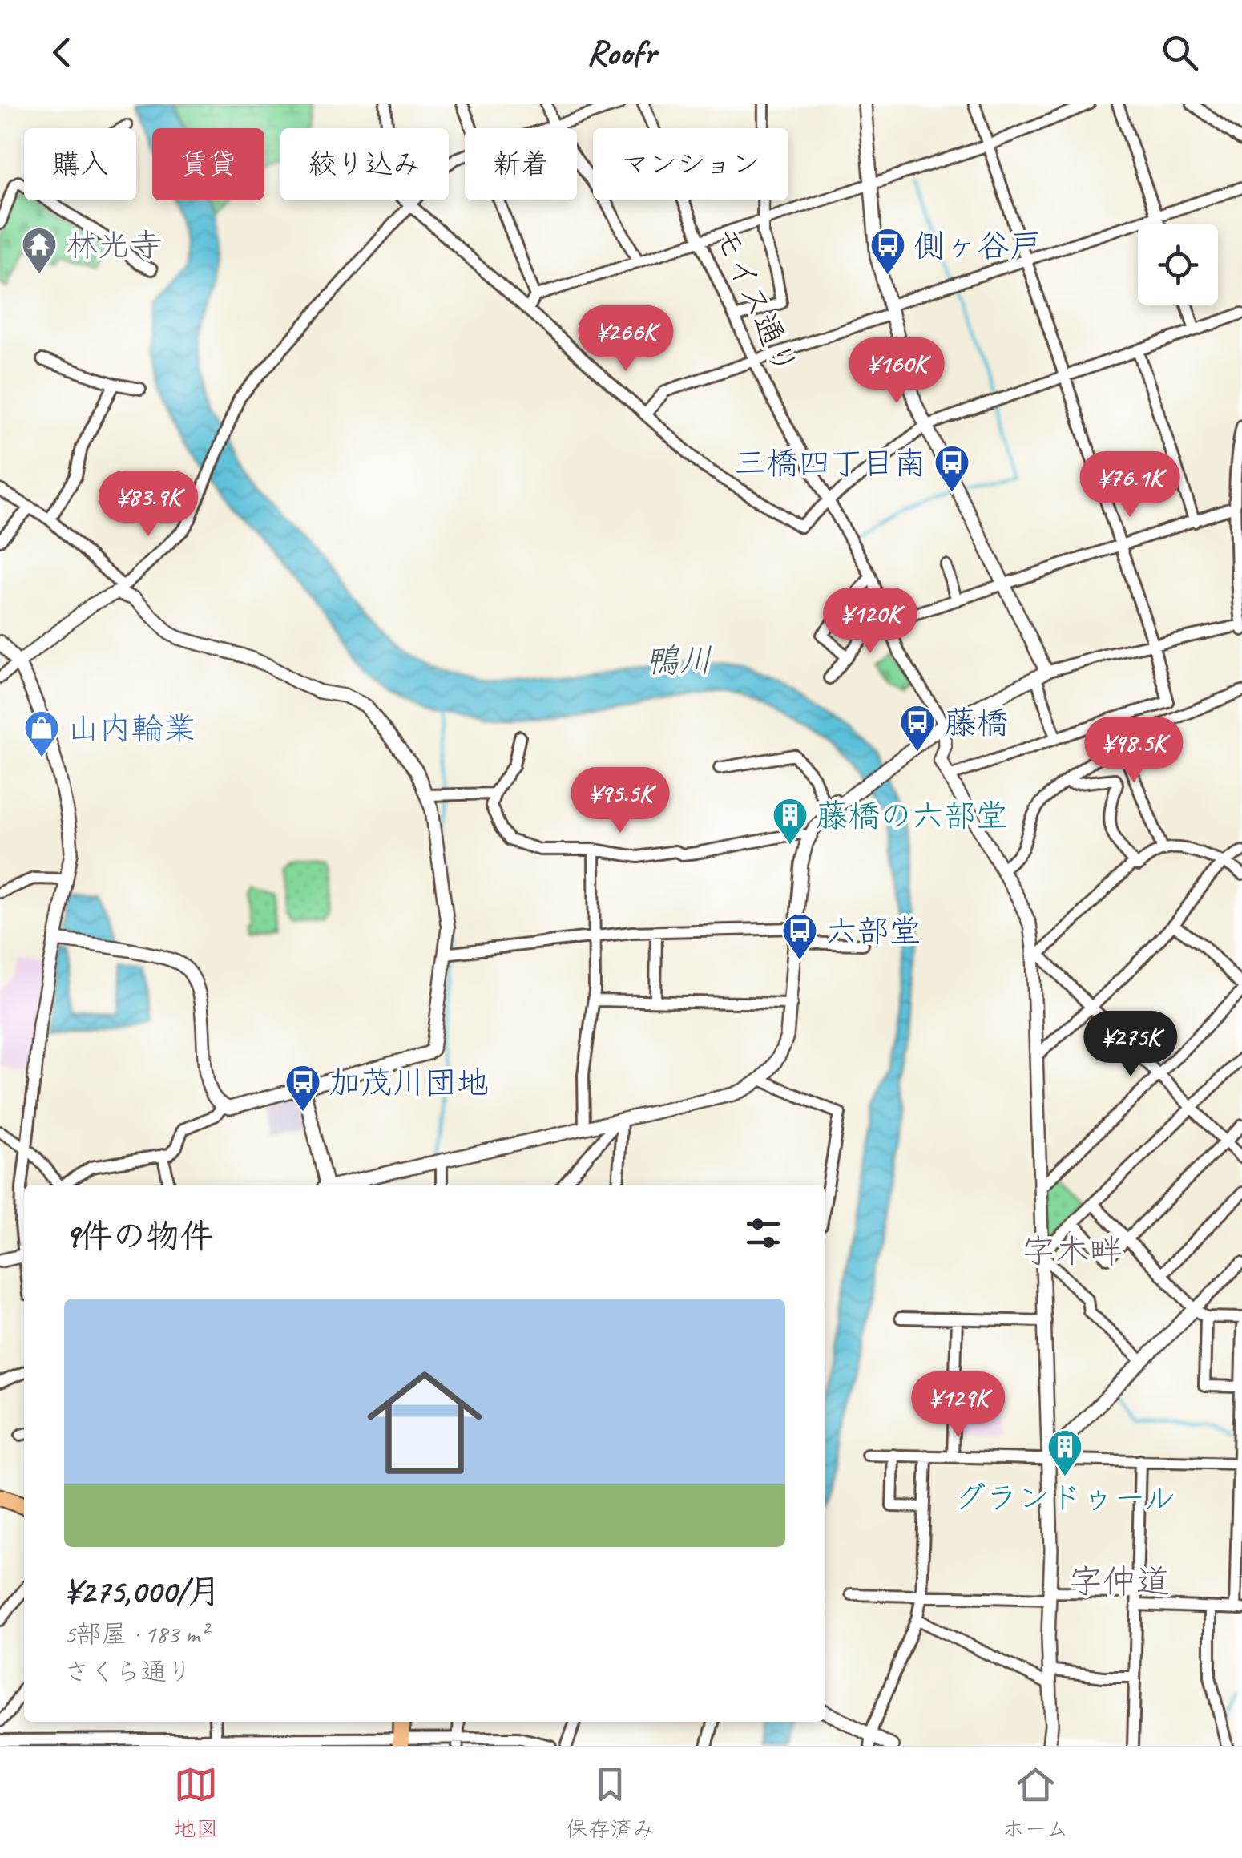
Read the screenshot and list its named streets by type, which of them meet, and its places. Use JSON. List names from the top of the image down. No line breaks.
{"streets":{"street":["モイス通り"]},"districts":["字木畔","字仲道"],"water":["鴨川"],"places":{"temple":["林光寺"],"bus stop":["側ヶ谷戸","三橋四丁目南","藤橋","六部堂","加茂川団地"],"shop":["山内輪業"],"building":["藤橋の六部堂","グランドゥール"]},"page":{"header":"Roofr","chip":["購入","賃貸","絞り込み","新着","マンション"],"price":["¥266K","¥160K","¥76.1K","¥83.9K","¥120K","¥98.5K","¥95.5K","¥275K","¥129K"],"heading":"9件の物件","list":[{"name":"¥275,000/月","note":"5部屋 · 183 m² · さくら通り"}],"tabs":["地図","保存済み","ホーム"]}}
